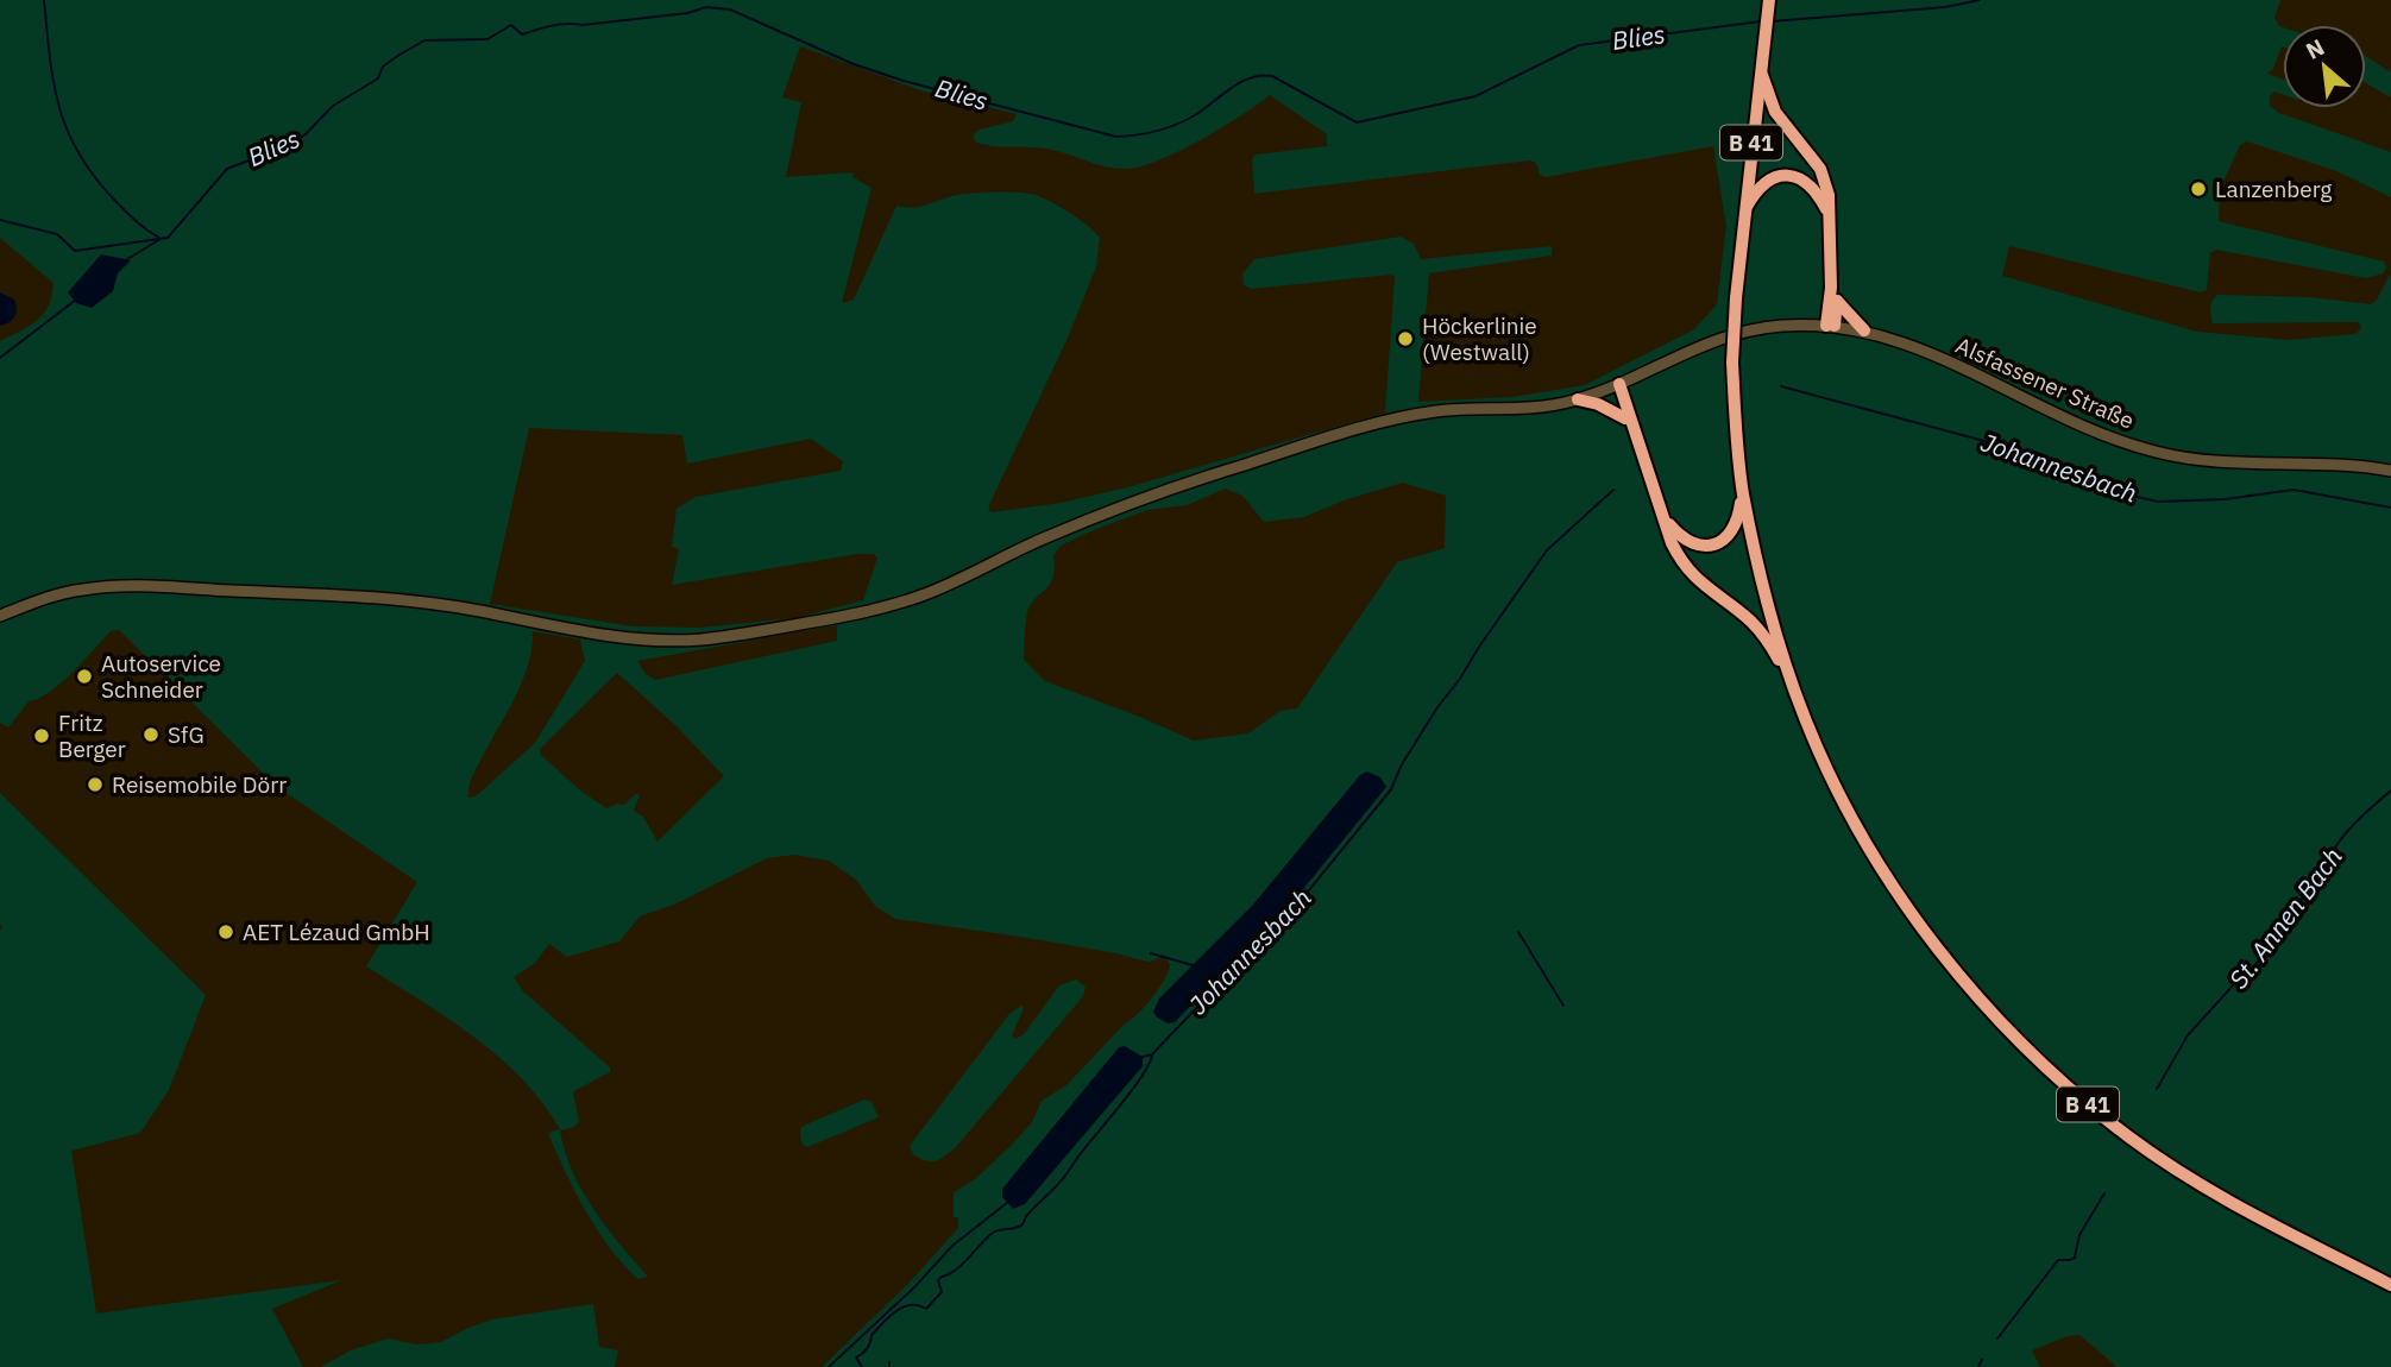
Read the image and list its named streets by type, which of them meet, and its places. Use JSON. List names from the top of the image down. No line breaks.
{"streets":{"highway":["B 41"],"main road":["Alsfassener Straße"]},"water":["Blies","Johannesbach","St. Annen Bach"],"places":["Lanzenberg","Höckerlinie (Westwall)","Autoservice Schneider","SfG","Fritz Berger","Reisemobile Dörr","AET Lézaud GmbH"],"north":"top left"}
